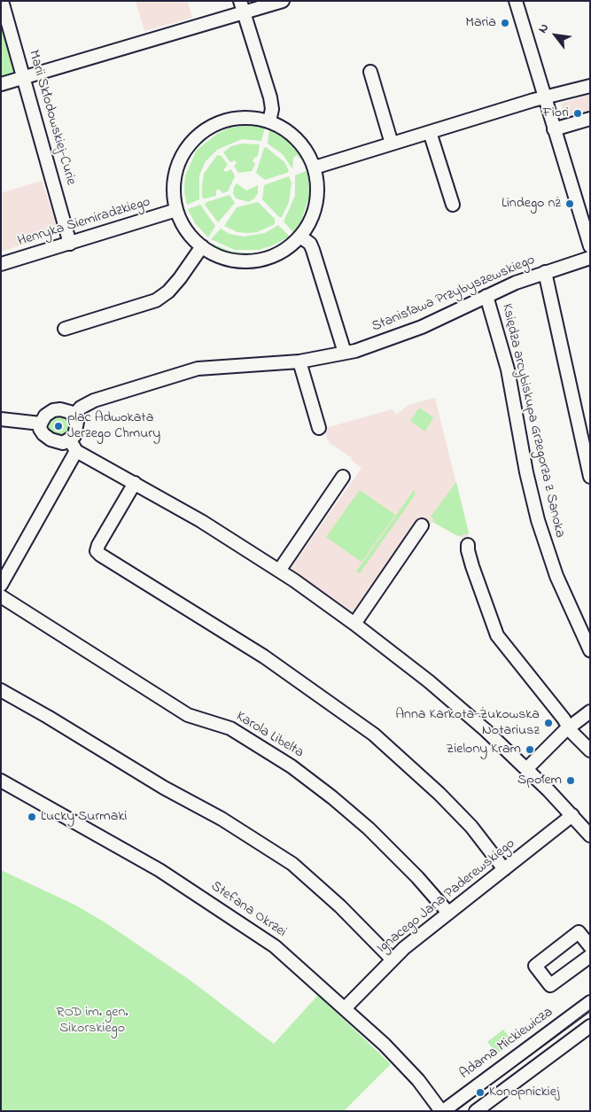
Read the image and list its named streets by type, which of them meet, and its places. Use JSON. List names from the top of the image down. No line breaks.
{"streets":{"street":["Marii Skłodowskiej-Curie","Henryka Siemiradzkiego","Stanisława Przybyszewskiego","Księdza arcybiskupa Grzegorza z Sanoka","Karola Libelta","Ignacego Jana Paderewskiego","Stefana Okrzei","Adama Mickiewicza"]},"crossings":[["Marii Skłodowskiej-Curie","Henryka Siemiradzkiego"],["Stanisława Przybyszewskiego","Księdza arcybiskupa Grzegorza z Sanoka"],["Karola Libelta","Ignacego Jana Paderewskiego"],["Ignacego Jana Paderewskiego","Stefana Okrzei"],["Stefana Okrzei","Adama Mickiewicza"]],"parks":["ROD im. gen. Sikorskiego"],"places":["Maria","Fiori","Lindego nż","plac Adwokata Jerzego Chmury","Anna Karkota-Żukowska Notariusz","Zielony Kram","Społem","Lucky Surmaki","Konopnickiej"],"north":"top left"}
